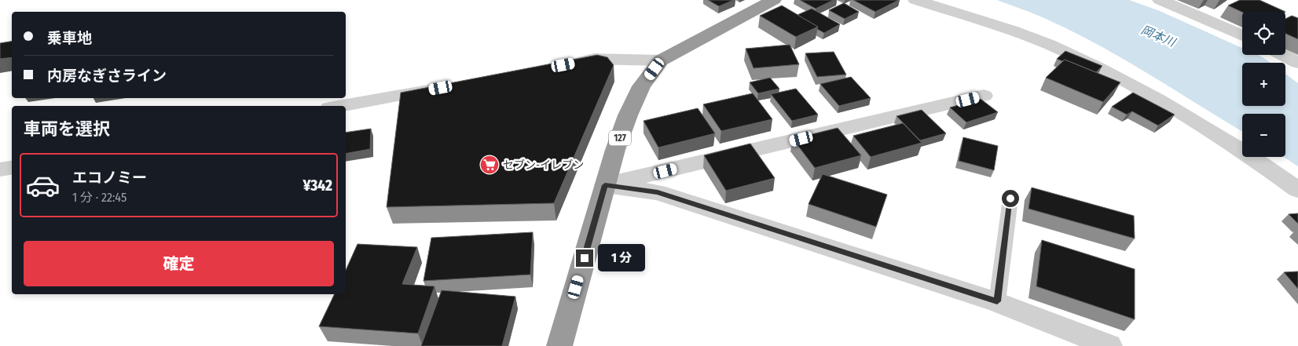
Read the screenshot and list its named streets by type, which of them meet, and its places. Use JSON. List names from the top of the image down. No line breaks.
{"streets":{"highway":["127"]},"water":["岡本川"],"places":{"supermarket":["セブン-イレブン"]},"page":{"map_buttons":["+","−"],"banner":["乗車地","内房なぎさライン"],"heading":"車両を選択","list":[{"name":"エコノミー","note":"1 分 · 22:45","value":"¥342"}],"buttons":"確定","bubble":"1 分"}}
